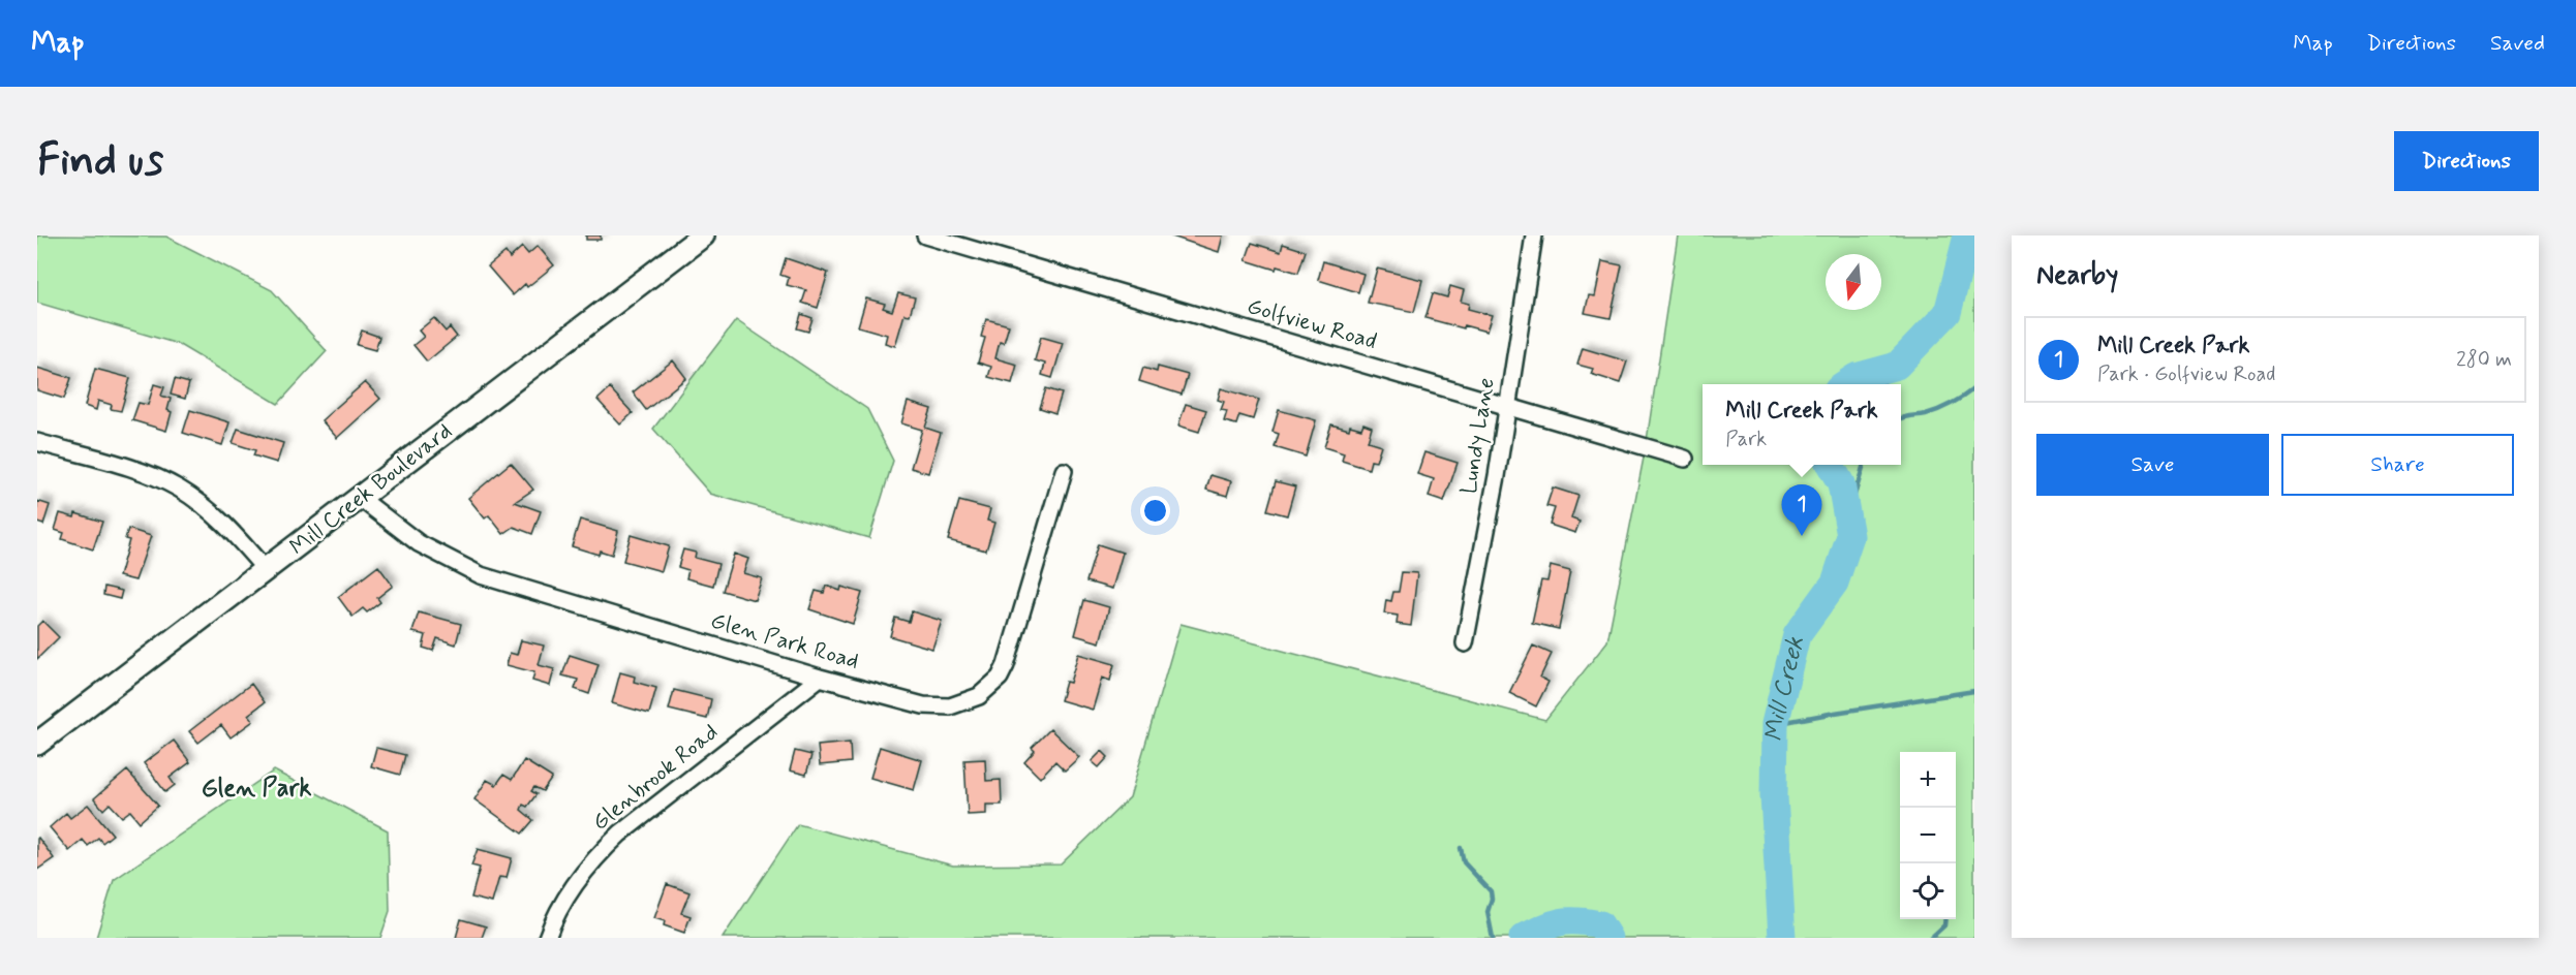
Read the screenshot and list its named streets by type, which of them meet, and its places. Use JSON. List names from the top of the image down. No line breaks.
{"streets":{"street":["Golfview Road","Lundy Lane","Mill Creek Boulevard","Glen Park Road","Glenbrook Road"]},"crossings":[["Golfview Road","Lundy Lane"],["Mill Creek Boulevard","Glen Park Road"],["Glen Park Road","Glenbrook Road"]],"districts":["Glen Park"],"water":["Mill Creek"],"north":"bottom","page":{"header":"Map","nav":["Map","Directions","Saved"],"buttons":["Directions",["Save","Share"]],"title":"Find us","heading":"Nearby","list":[{"mark":"1","name":"Mill Creek Park","note":"Park · Golfview Road","value":"280 m"}],"popup":["Mill Creek Park","Park"],"pins":"1","map_buttons":["+","−"]}}
